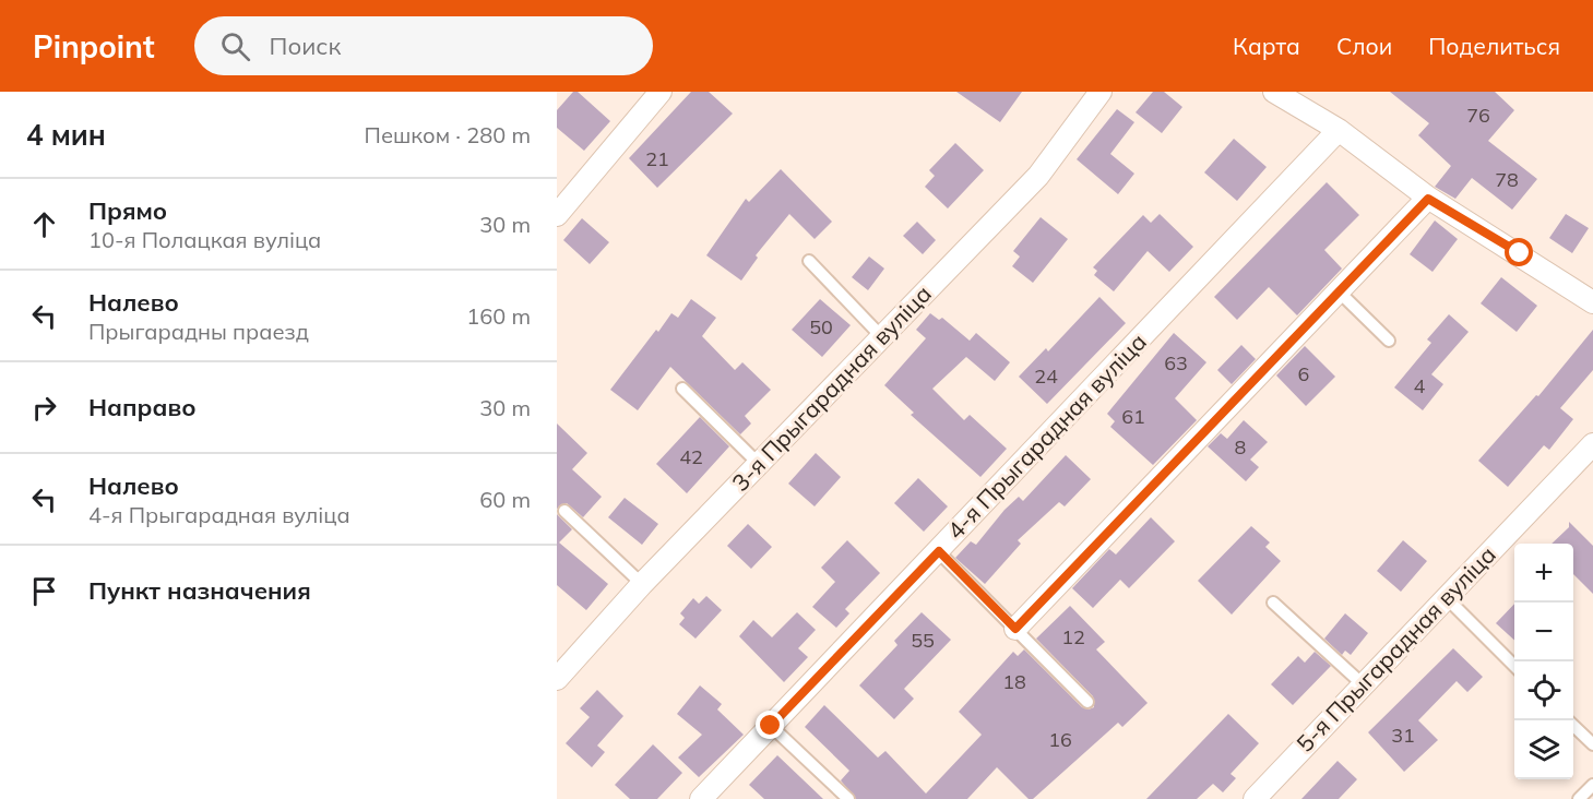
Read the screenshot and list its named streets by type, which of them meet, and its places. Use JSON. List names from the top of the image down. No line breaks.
{"streets":{"street":["3-я Прыгарадная вуліца","4-я Прыгарадная вуліца","5-я Прыгарадная вуліца"]},"house_numbers":["76","21","78","50","63","6","24","4","61","8","42","12","55","18","31","16"],"page":{"header":"Pinpoint","search":"Поиск","nav":["Карта","Слои","Поделиться"],"heading":["4 мин","Пешком · 280 m"],"list":[["Прямо","10-я Полацкая вуліца","30 m"],["Налево","Прыгарадны праезд","160 m"],["Направо","30 m"],["Налево","4-я Прыгарадная вуліца","60 m"],"Пункт назначения"],"map_buttons":["+","−"]}}
